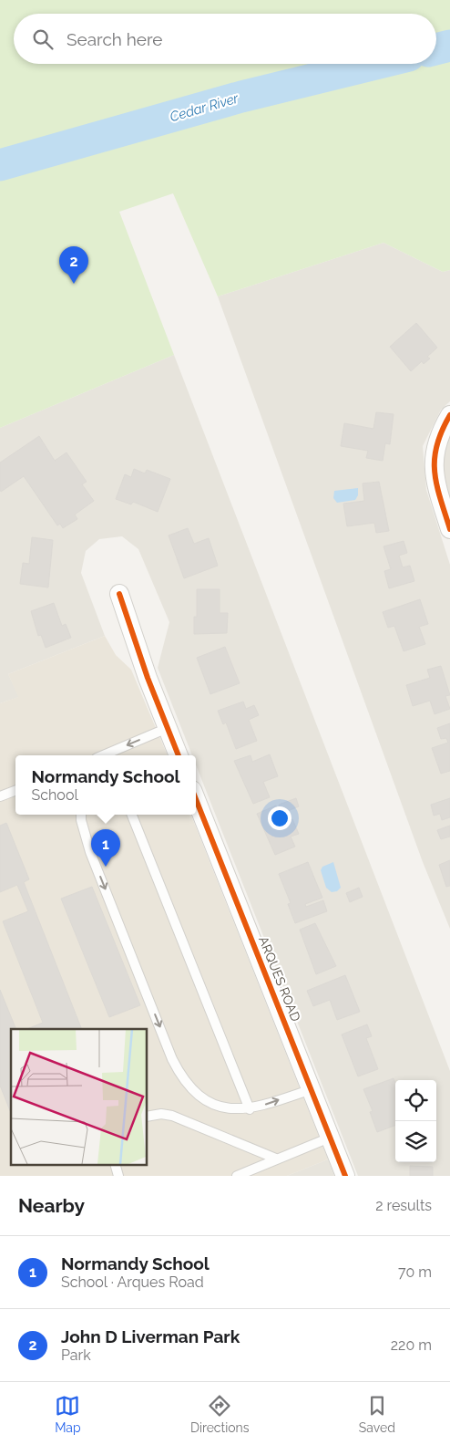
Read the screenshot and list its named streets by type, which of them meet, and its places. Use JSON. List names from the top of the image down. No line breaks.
{"streets":{"street":["ARQUES ROAD"]},"water":["Cedar River"],"page":{"search":"Search here","pins":["2","1"],"popup":["Normandy School","School"],"heading":["Nearby","2 results"],"list":[{"mark":"1","name":"Normandy School","note":"School · Arques Road","value":"70 m"},{"mark":"2","name":"John D Liverman Park","note":"Park","value":"220 m"}],"nav":["Map","Directions","Saved"]}}
